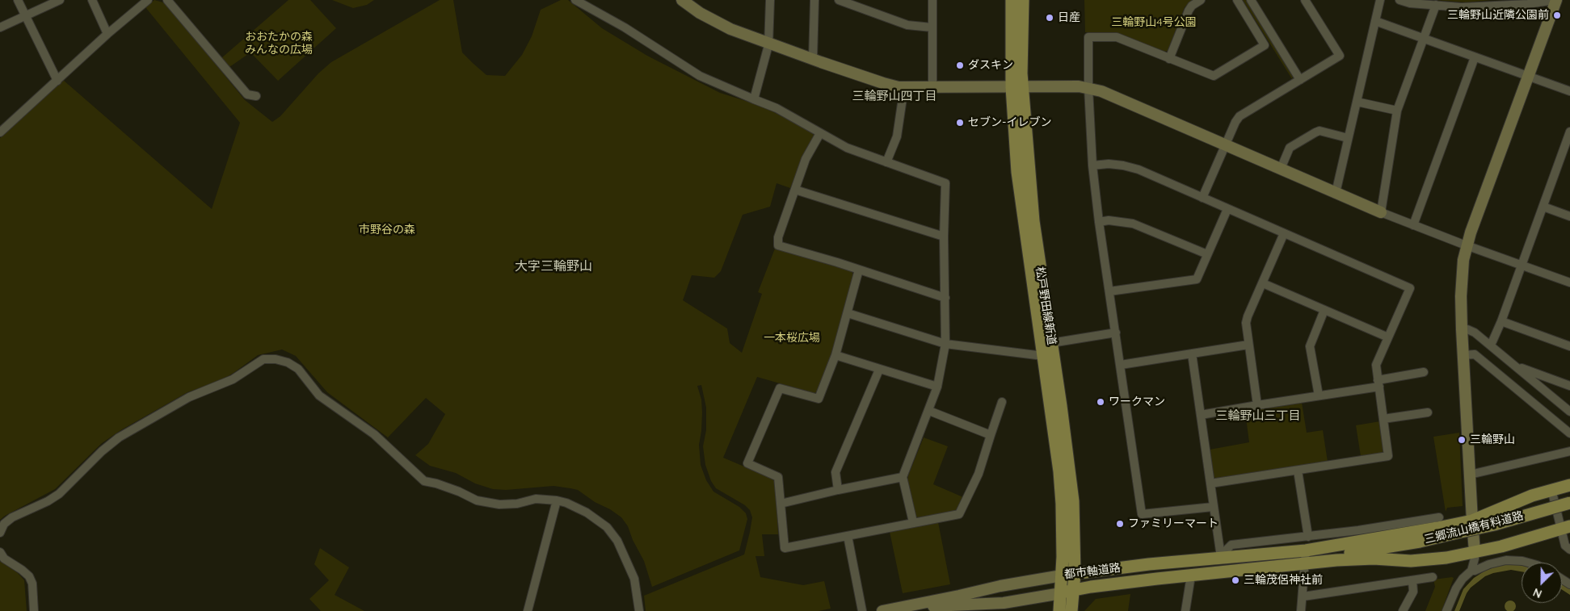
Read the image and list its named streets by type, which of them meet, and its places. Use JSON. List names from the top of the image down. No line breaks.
{"streets":{"main road":["松戸野田線新道","三郷流山橋有料道路","都市軸道路"]},"crossings":[["松戸野田線新道","都市軸道路"],["三郷流山橋有料道路","都市軸道路"]],"districts":["三輪野山四丁目","大字三輪野山","三輪野山三丁目"],"parks":["三輪野山4号公園","おおたかの森 みんなの広場","市野谷の森","一本桜広場"],"places":["三輪野山近隣公園前","日産","ダスキン","セブン-イレブン","ワークマン","三輪野山","ファミリーマート","三輪茂侶神社前"],"north":"bottom left"}
